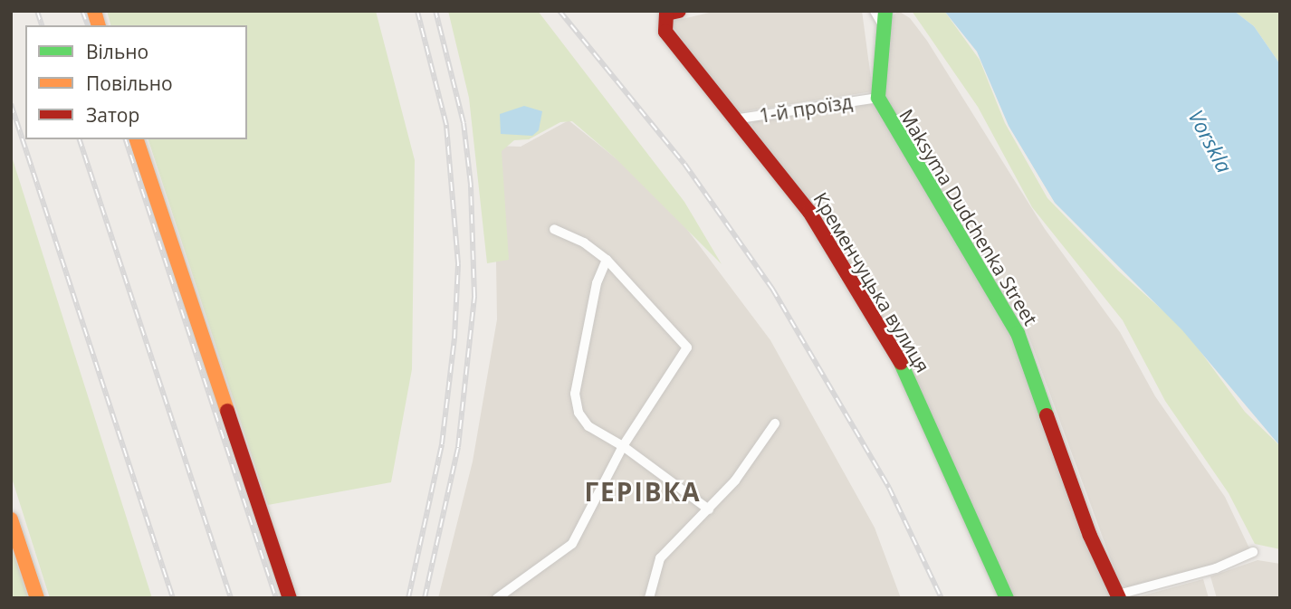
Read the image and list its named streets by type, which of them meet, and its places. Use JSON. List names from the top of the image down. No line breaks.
{"streets":{"street":["1-й проїзд","Maksyma Dudchenka Street","Кременчуцька вулиця"]},"crossings":[["1-й проїзд","Maksyma Dudchenka Street"],["1-й проїзд","Кременчуцька вулиця"]],"districts":["ГЕРІВКА"],"water":["Vorskla"],"legend":["Вільно","Повільно","Затор"]}
